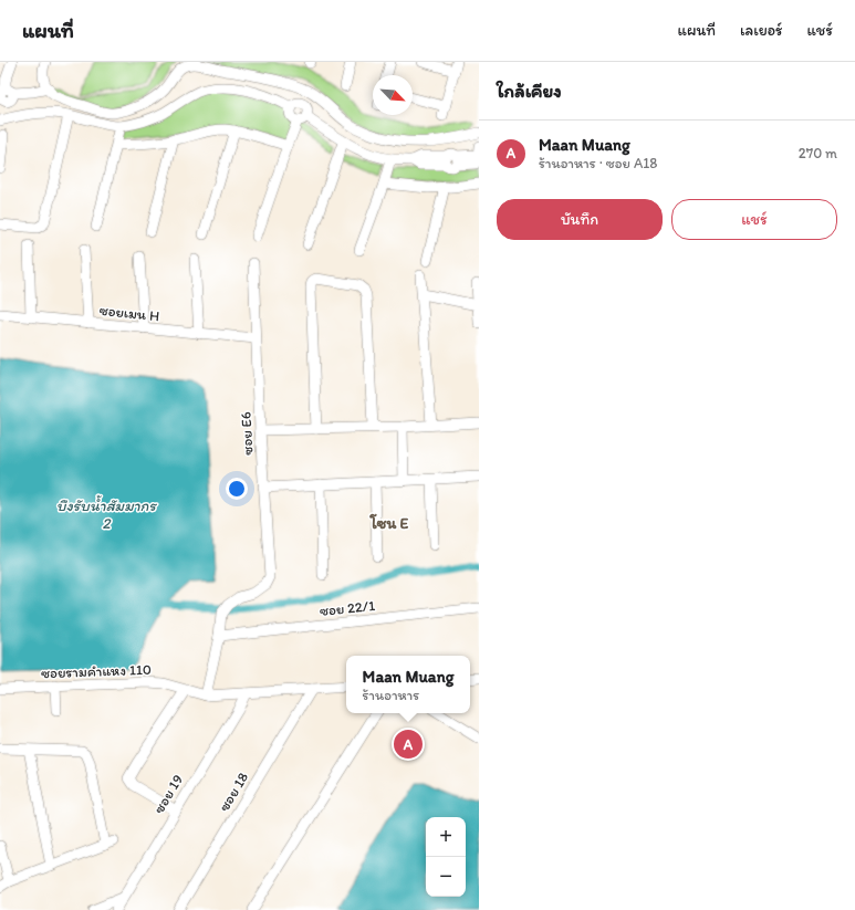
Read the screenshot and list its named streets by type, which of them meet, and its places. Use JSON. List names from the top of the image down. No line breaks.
{"streets":{"street":["ซอยเมน H","ซอย E6","ซอย 22/1","ซอยรามคำแหง 110","ซอย 18","ซอย 19"]},"crossings":[["ซอยเมน H","ซอย E6"],["ซอย E6","ซอย 22/1"],["ซอยรามคำแหง 110","ซอย 18"],["ซอยรามคำแหง 110","ซอย 19"]],"districts":["โซน E"],"water":["บึงรับน้ำสัมมากร 2"],"north":"bottom right","page":{"header":"แผนที่","nav":["แผนที่","เลเยอร์","แชร์"],"heading":"ใกล้เคียง","list":[{"mark":"A","name":"Maan Muang","note":"ร้านอาหาร · ซอย A18","value":"270 m"}],"buttons":["บันทึก","แชร์"],"popup":["Maan Muang","ร้านอาหาร"],"pins":"A","map_buttons":["+","−"]}}
